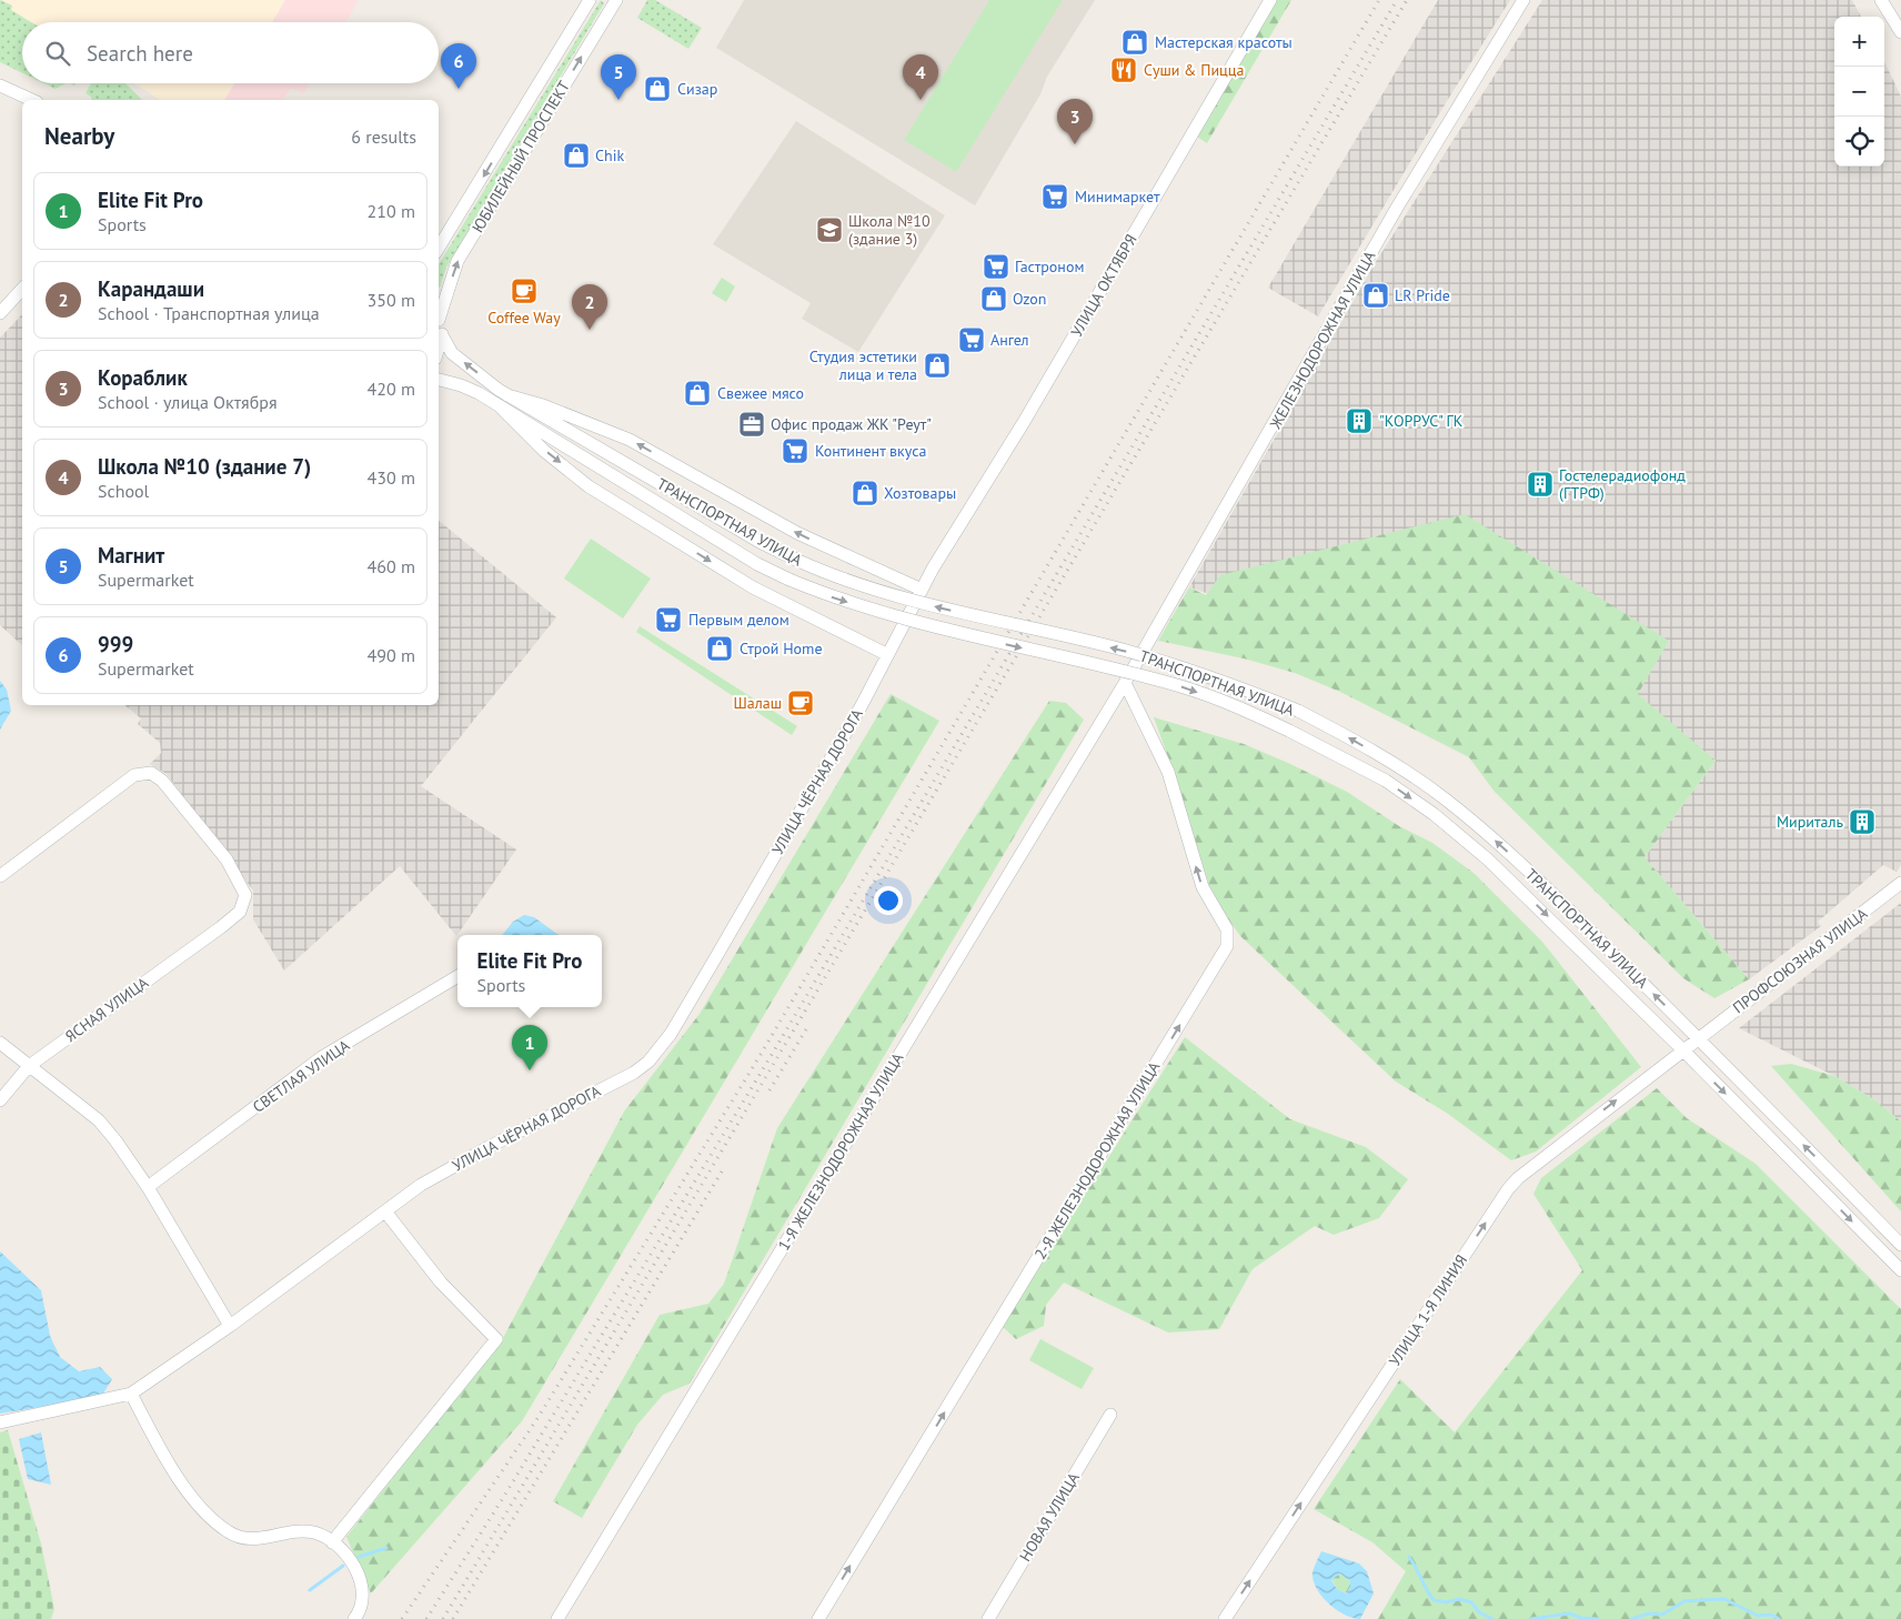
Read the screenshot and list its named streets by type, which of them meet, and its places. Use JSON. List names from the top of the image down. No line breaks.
{"streets":{"street":["ЮБИЛЕЙНЫЙ ПРОСПЕКТ","УЛИЦА ОКТЯБРЯ","ЖЕЛЕЗНОДОРОЖНАЯ УЛИЦА","ТРАНСПОРТНАЯ УЛИЦА","УЛИЦА ЧЁРНАЯ ДОРОГА","ПРОФСОЮЗНАЯ УЛИЦА","ЯСНАЯ УЛИЦА","СВЕТЛАЯ УЛИЦА","1-Я ЖЕЛЕЗНОДОРОЖНАЯ УЛИЦА","2-Я ЖЕЛЕЗНОДОРОЖНАЯ УЛИЦА","УЛИЦА 1-Я ЛИНИЯ","НОВАЯ УЛИЦА"]},"crossings":[["УЛИЦА ОКТЯБРЯ","УЛИЦА ЧЁРНАЯ ДОРОГА"],["ЖЕЛЕЗНОДОРОЖНАЯ УЛИЦА","1-Я ЖЕЛЕЗНОДОРОЖНАЯ УЛИЦА"],["ЖЕЛЕЗНОДОРОЖНАЯ УЛИЦА","2-Я ЖЕЛЕЗНОДОРОЖНАЯ УЛИЦА"],["ТРАНСПОРТНАЯ УЛИЦА","ПРОФСОЮЗНАЯ УЛИЦА"],["ТРАНСПОРТНАЯ УЛИЦА","УЛИЦА 1-Я ЛИНИЯ"],["ПРОФСОЮЗНАЯ УЛИЦА","УЛИЦА 1-Я ЛИНИЯ"],["1-Я ЖЕЛЕЗНОДОРОЖНАЯ УЛИЦА","2-Я ЖЕЛЕЗНОДОРОЖНАЯ УЛИЦА"]],"one_way":["2-Я ЖЕЛЕЗНОДОРОЖНАЯ УЛИЦА","УЛИЦА 1-Я ЛИНИЯ"],"places":{"shop":["Мастерская красоты","Сизар","Chik","LR Pride","Ozon","Студия эстетики лица и тела","Свежее мясо","Хозтовары","Строй Home"],"restaurant":["Суши & Пицца"],"supermarket":["Минимаркет","Гастроном","Ангел","Континент вкуса","Первым делом"],"school or university":["Школа №10 (здание 3)"],"cafe":["Coffee Way","Шалаш"],"building":["\"КОРРУС\" ГК","Гостелерадиофонд (ГТРФ)","Мириталь"],"office":["Офис продаж ЖК \"Реут\""]},"page":{"map_buttons":["+","−"],"search":"Search here","pins":["6","4","5","3","2","1"],"heading":["Nearby","6 results"],"list":[{"mark":"1","name":"Elite Fit Pro","note":"Sports","value":"210 m"},{"mark":"2","name":"Карандаши","note":"School · Транспортная улица","value":"350 m"},{"mark":"3","name":"Кораблик","note":"School · улица Октября","value":"420 m"},{"mark":"4","name":"Школа №10 (здание 7)","note":"School","value":"430 m"},{"mark":"5","name":"Магнит","note":"Supermarket","value":"460 m"},{"mark":"6","name":"999","note":"Supermarket","value":"490 m"}],"popup":["Elite Fit Pro","Sports"]}}
